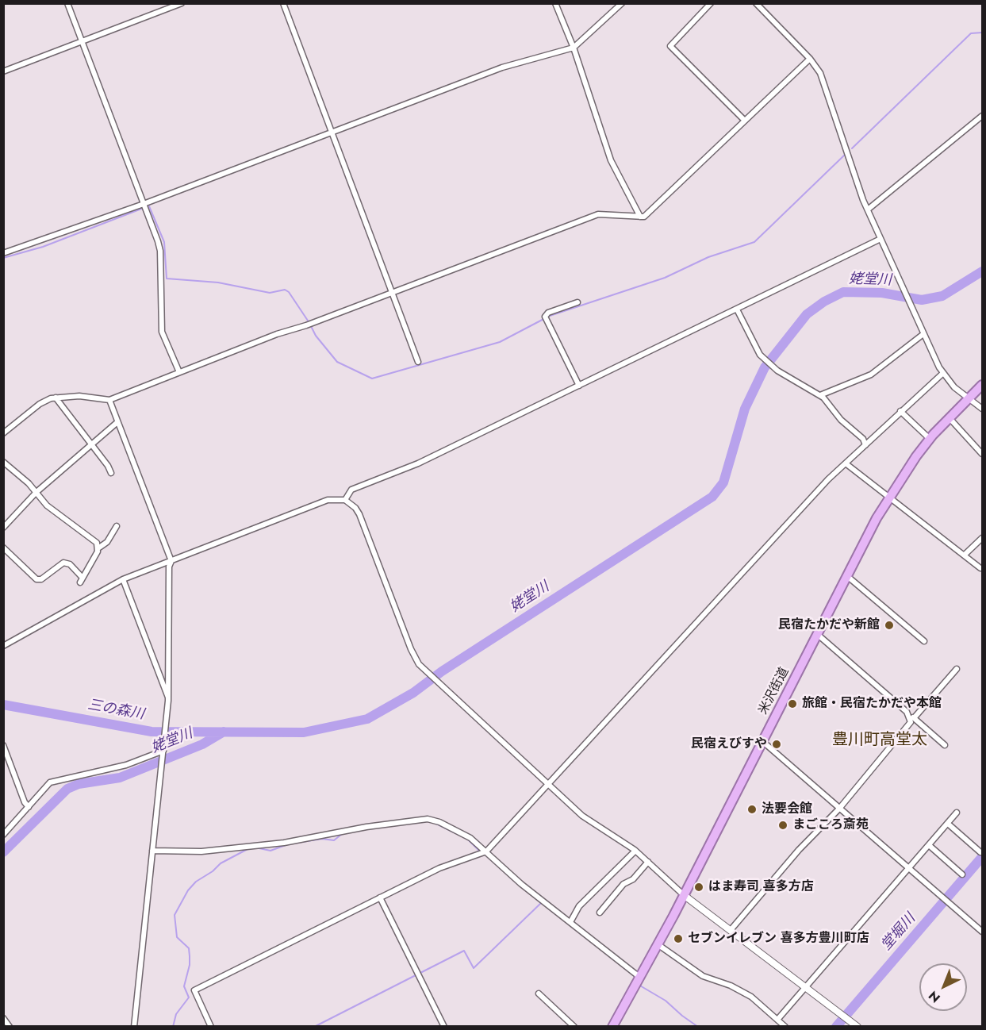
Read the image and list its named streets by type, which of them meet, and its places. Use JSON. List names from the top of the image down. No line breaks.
{"streets":{"highway":["米沢街道"]},"districts":["豊川町高堂太"],"water":["姥堂川","三の森川","堂堀川"],"places":["民宿たかだや新館","旅館・民宿たかだや本館","民宿えびすや","法要会館","まごころ斎苑","はま寿司 喜多方店","セブンイレブン 喜多方豊川町店"],"north":"bottom left"}
